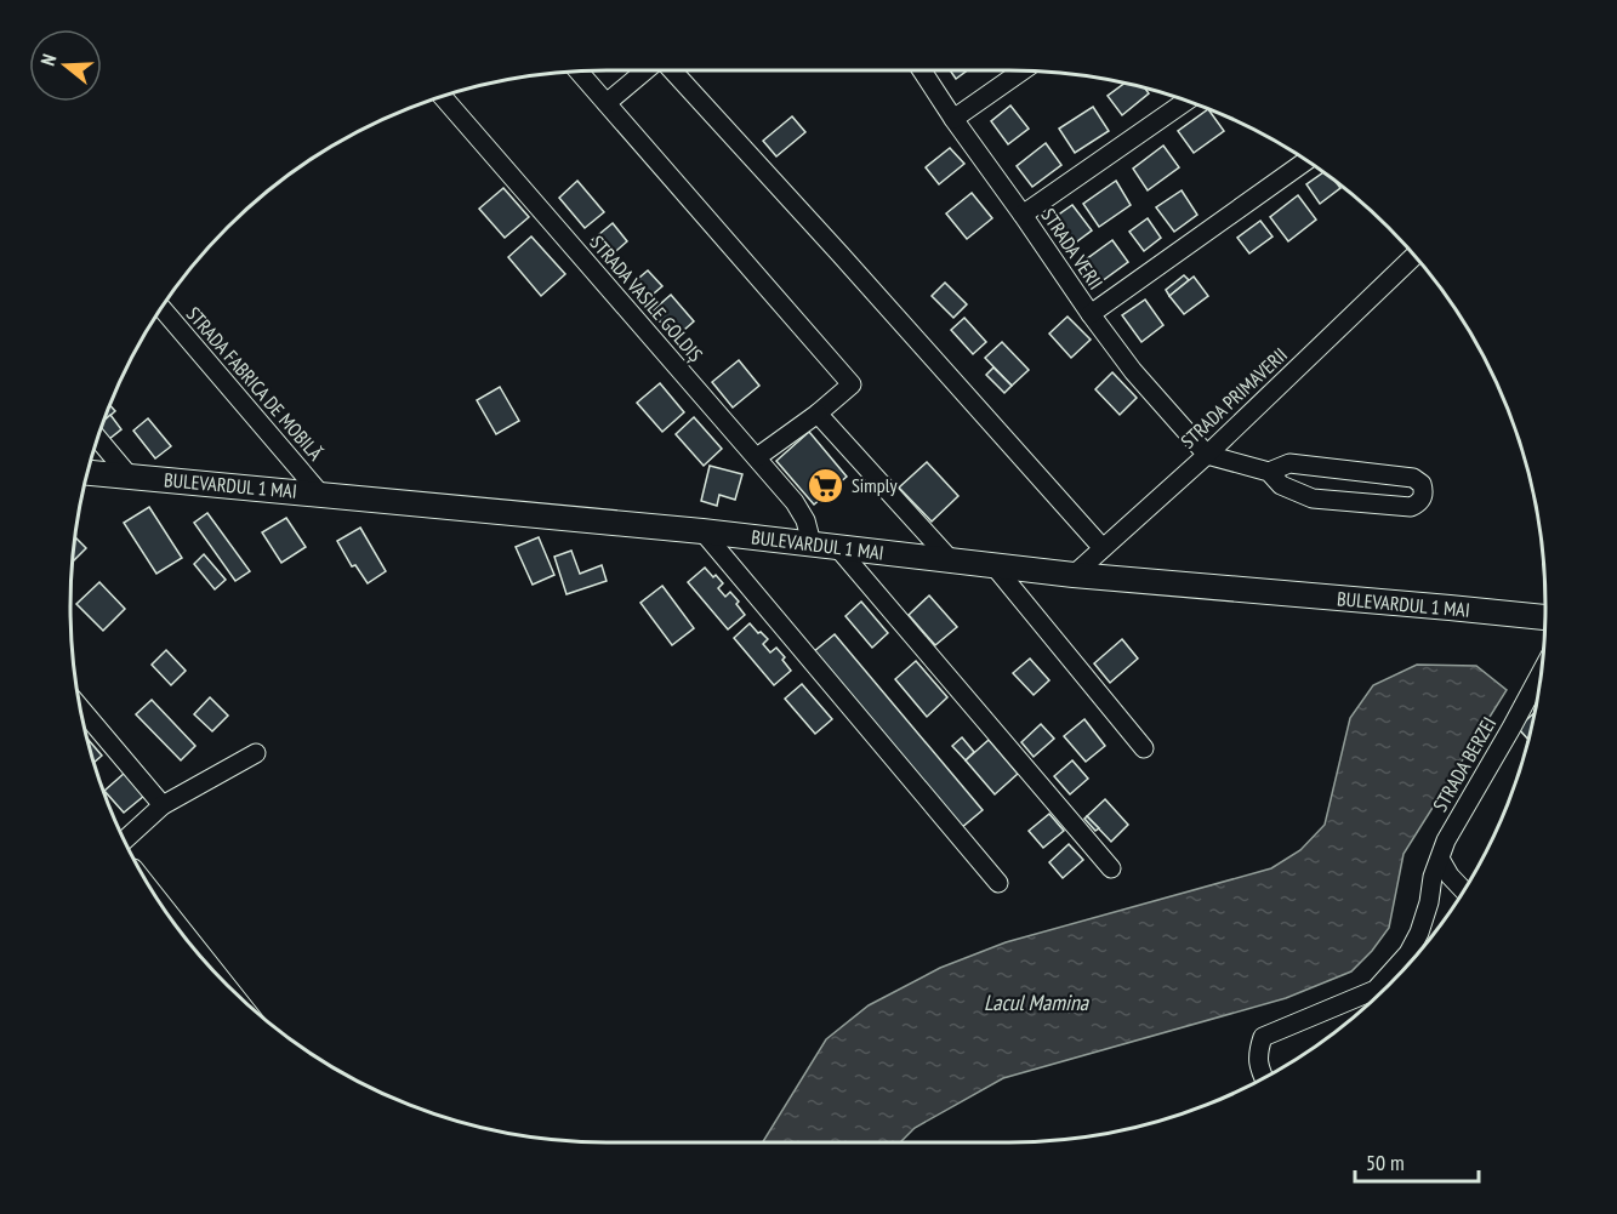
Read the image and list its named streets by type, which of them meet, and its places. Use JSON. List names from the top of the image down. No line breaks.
{"streets":{"main road":["BULEVARDUL 1 MAI"],"street":["STRADA VERII","STRADA VASILE GOLDIȘ","STRADA FABRICA DE MOBILĂ","STRADA PRIMAVERII","STRADA BERZEI"]},"crossings":[["STRADA VERII","STRADA PRIMAVERII"],["STRADA VASILE GOLDIȘ","BULEVARDUL 1 MAI"],["STRADA FABRICA DE MOBILĂ","BULEVARDUL 1 MAI"],["STRADA PRIMAVERII","BULEVARDUL 1 MAI"]],"water":["Lacul Mamina"],"places":{"supermarket":["Simply"]},"scale_bar":"50 m","north":"left"}
